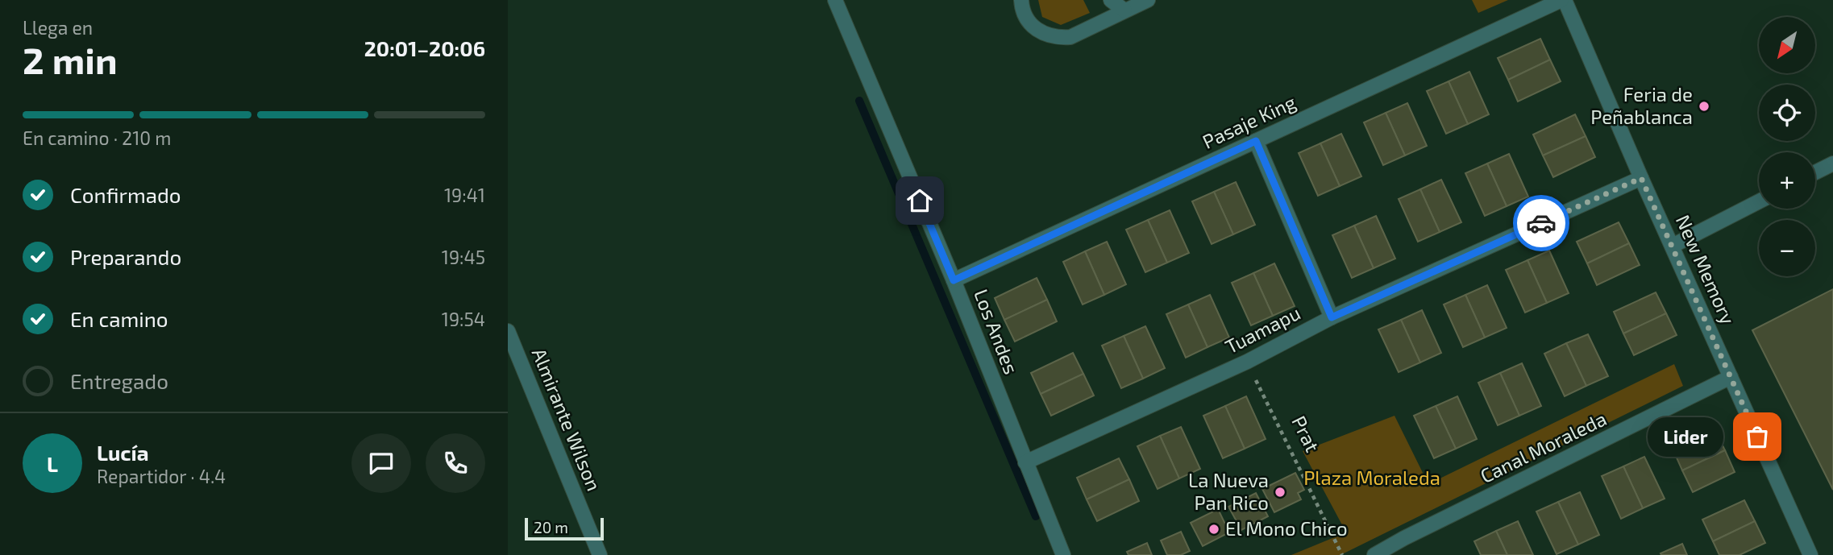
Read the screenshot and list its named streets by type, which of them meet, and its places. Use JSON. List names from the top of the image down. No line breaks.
{"streets":{"street":["Pasaje King","New Memory","Tuamapu","Los Andes","Almirante Wilson","Canal Moraleda"],"path":["Prat"]},"crossings":[["Pasaje King","New Memory"],["Pasaje King","Los Andes"],["New Memory","Tuamapu"],["New Memory","Canal Moraleda"],["Tuamapu","Los Andes"],["Tuamapu","Prat"]],"parks":["Plaza Moraleda"],"places":["Feria de Peñablanca","Lider","La Nueva Pan Rico","El Mono Chico"],"scale_bar":"20 m","north":"bottom left","page":{"heading":["2 min","Llega en","20:01–20:06"],"panel":["Lucía","Repartidor · 4.4"],"map_buttons":["+","−"],"bar":"En camino · 210 m","list":[["Confirmado","19:41"],["Preparando","19:45"],["En camino","19:54"],"Entregado"],"bubble":"Lider","round":"L","scale":"20 m"}}
